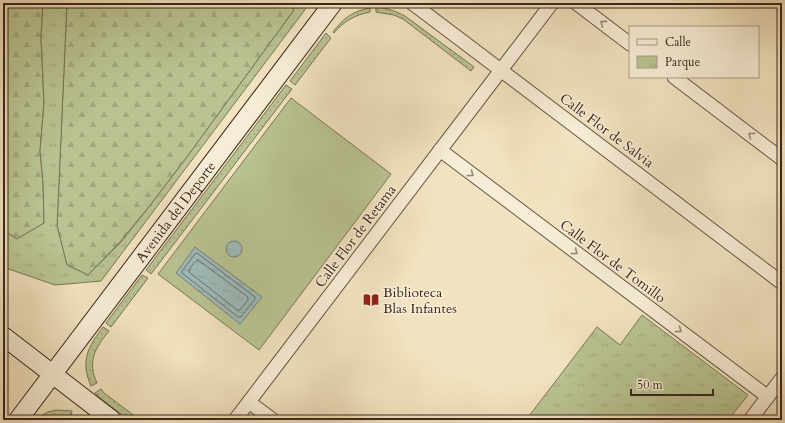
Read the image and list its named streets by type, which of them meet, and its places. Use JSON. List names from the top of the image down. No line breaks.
{"streets":{"street":["Calle Flor de Salvia","Avenida del Deporte","Calle Flor de Retama","Calle Flor de Tomillo"]},"crossings":[["Calle Flor de Salvia","Calle Flor de Retama"],["Calle Flor de Retama","Calle Flor de Tomillo"]],"one_way":["Calle Flor de Tomillo"],"places":{"library":["Biblioteca Blas Infantes"]},"legend":["Calle","Parque"],"scale_bar":"50 m"}
